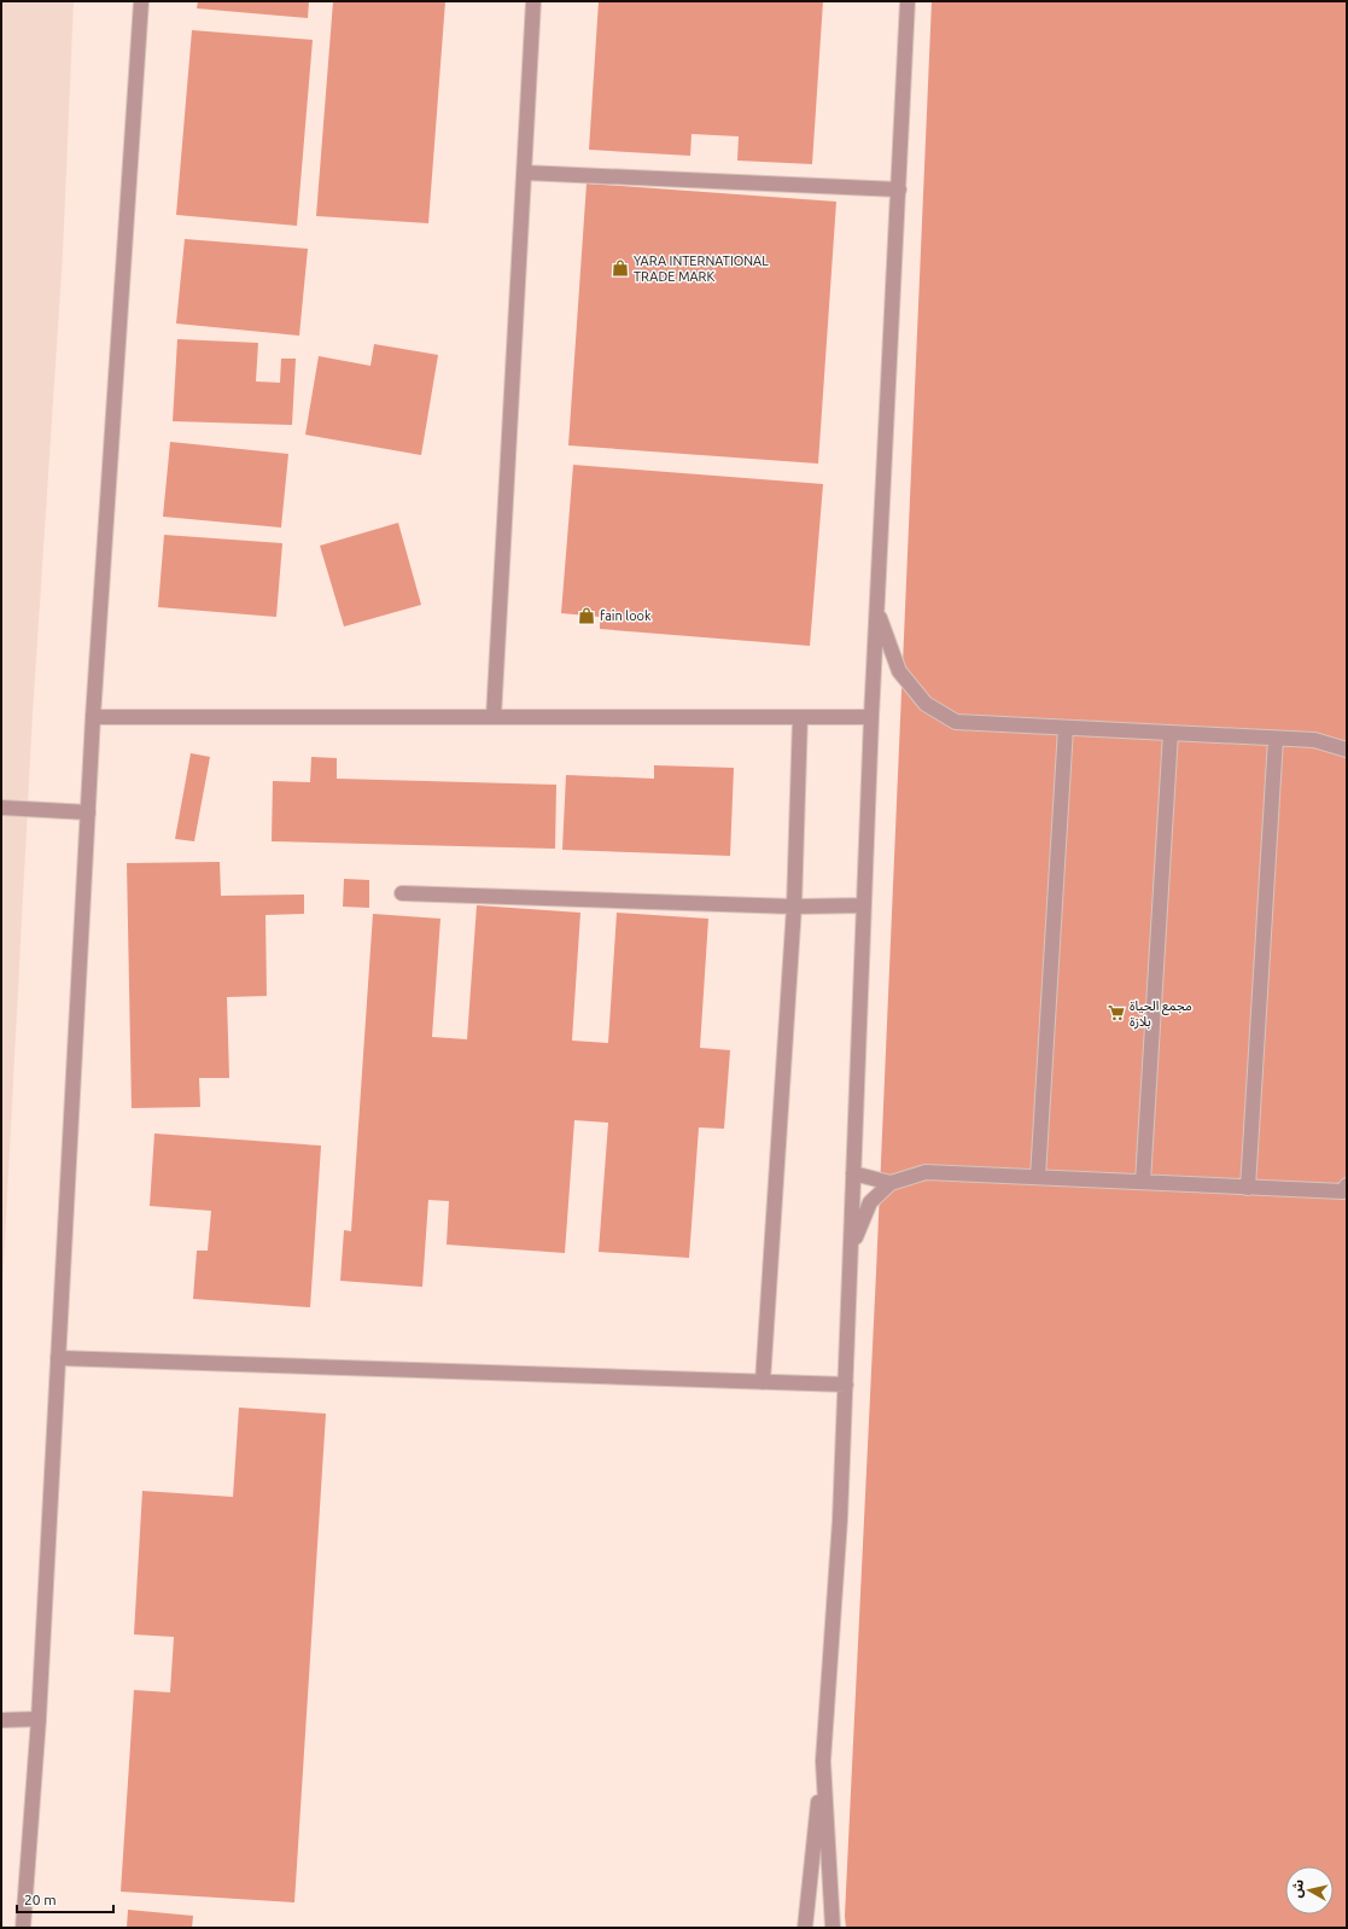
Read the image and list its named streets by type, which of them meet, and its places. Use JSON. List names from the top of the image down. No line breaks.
{"places":{"shop":["YARA INTERNATIONAL TRADE MARK","fain look"],"supermarket":["مجمع الحياة بلازة"]},"scale_bar":"20 m","north":"left"}
